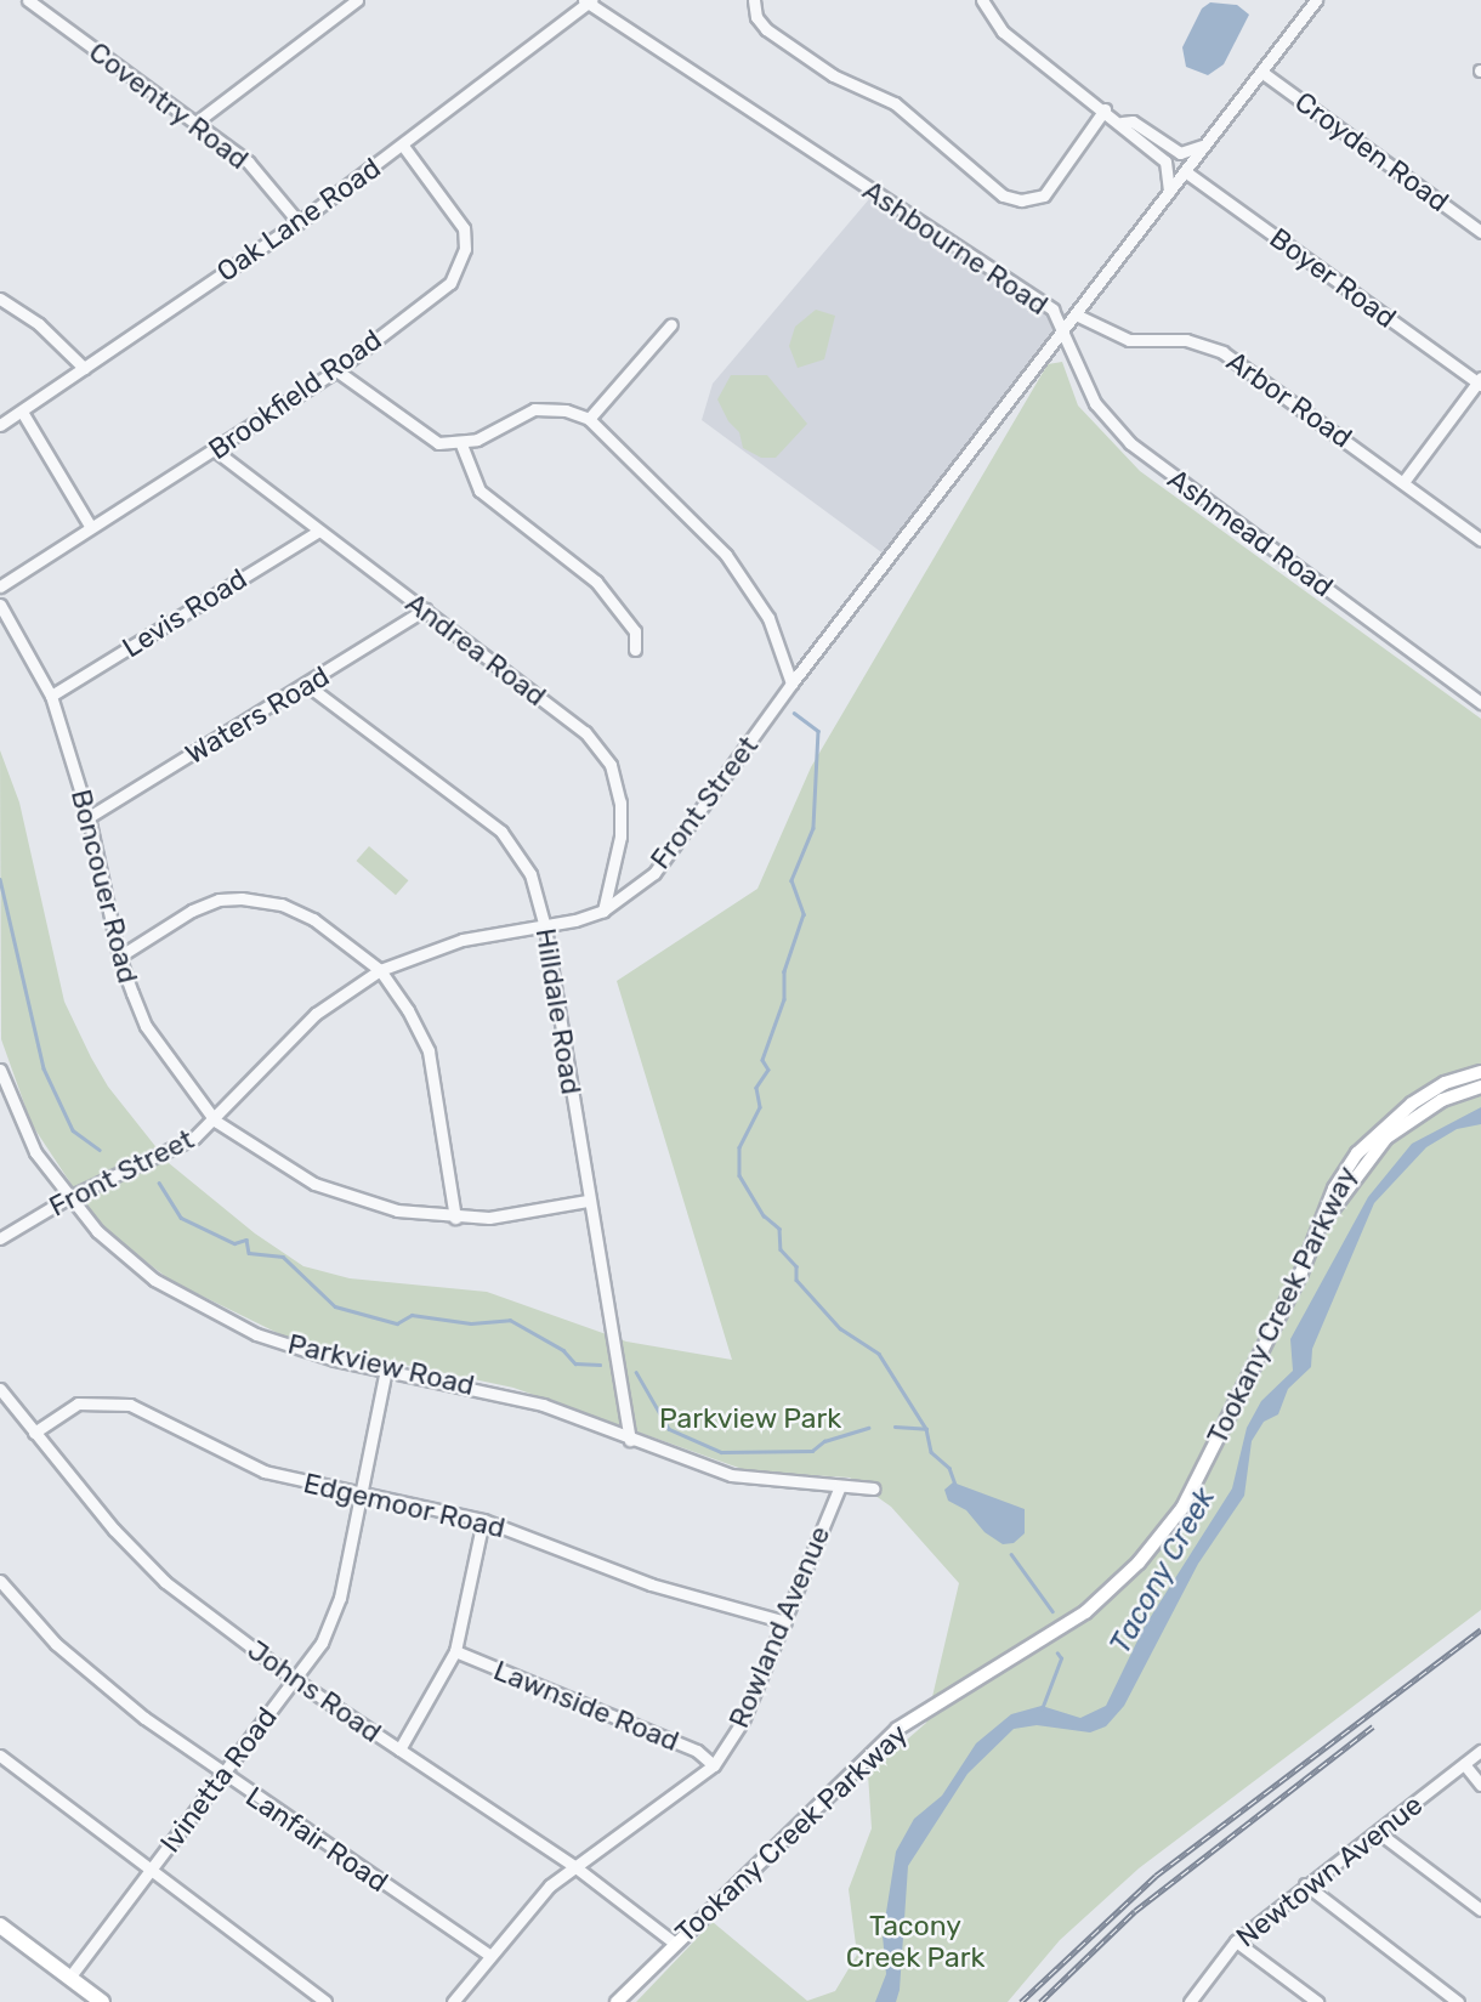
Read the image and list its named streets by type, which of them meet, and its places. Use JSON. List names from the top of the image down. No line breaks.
{"streets":{"main road":["Tookany Creek Parkway"],"street":["Coventry Road","Croyden Road","Oak Lane Road","Ashbourne Road","Boyer Road","Brookfield Road","Arbor Road","Ashmead Road","Levis Road","Andrea Road","Waters Road","Front Street","Boncouer Road","Hilldale Road","Parkview Road","Edgemoor Road","Rowland Avenue","Johns Road","Lawnside Road","Ivinetta Road","Lanfair Road","Newtown Avenue"]},"crossings":[["Coventry Road","Oak Lane Road"],["Croyden Road","Ashbourne Road"],["Oak Lane Road","Ashbourne Road"],["Oak Lane Road","Brookfield Road"],["Ashbourne Road","Boyer Road"],["Ashbourne Road","Arbor Road"],["Ashbourne Road","Ashmead Road"],["Ashbourne Road","Front Street"],["Brookfield Road","Andrea Road"],["Ashmead Road","Front Street"],["Levis Road","Andrea Road"],["Levis Road","Boncouer Road"],["Andrea Road","Waters Road"],["Andrea Road","Front Street"],["Waters Road","Boncouer Road"],["Waters Road","Hilldale Road"],["Front Street","Boncouer Road"],["Front Street","Hilldale Road"],["Front Street","Parkview Road"],["Boncouer Road","Hilldale Road"],["Hilldale Road","Parkview Road"],["Tookany Creek Parkway","Johns Road"],["Parkview Road","Rowland Avenue"],["Parkview Road","Ivinetta Road"],["Edgemoor Road","Rowland Avenue"],["Edgemoor Road","Johns Road"],["Edgemoor Road","Ivinetta Road"],["Rowland Avenue","Johns Road"],["Rowland Avenue","Lawnside Road"],["Rowland Avenue","Lanfair Road"],["Johns Road","Ivinetta Road"],["Ivinetta Road","Lanfair Road"]],"water":["Tacony Creek"],"parks":["Parkview Park","Tacony Creek Park"]}
